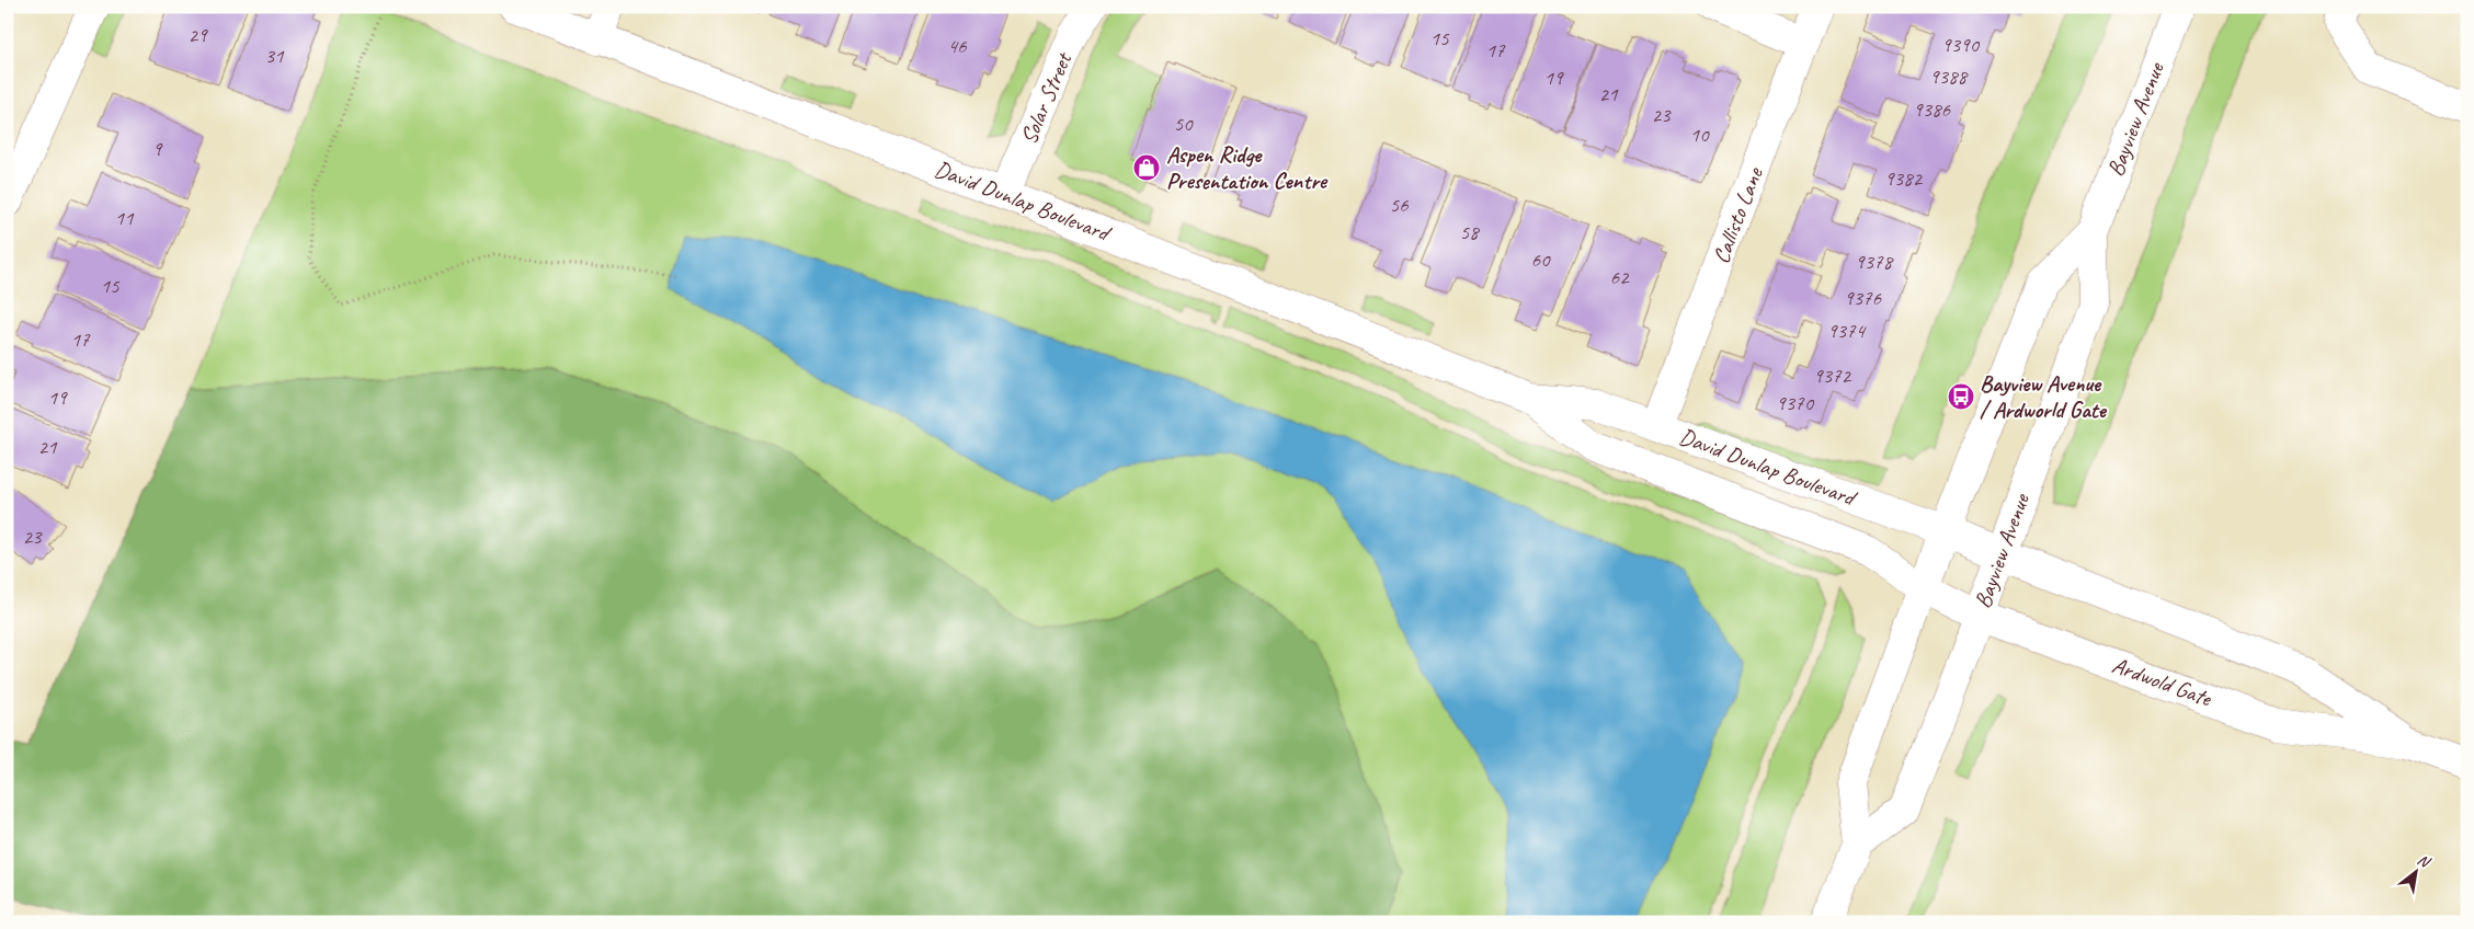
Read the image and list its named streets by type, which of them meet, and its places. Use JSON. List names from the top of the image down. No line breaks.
{"streets":{"street":["Solar Street","Bayview Avenue","David Dunlap Boulevard","Callisto Lane","Ardwold Gate"]},"crossings":[["Solar Street","David Dunlap Boulevard"],["Bayview Avenue","David Dunlap Boulevard"],["Bayview Avenue","Ardwold Gate"],["David Dunlap Boulevard","Callisto Lane"],["David Dunlap Boulevard","Ardwold Gate"]],"places":{"shop":["Aspen Ridge Presentation Centre"],"bus stop":["Bayview Avenue / Ardworld Gate"]},"house_numbers":["29","15","9390","46","17","31","9388","19","21","9386","23","50","10","9","9382","56","11","58","60","9378","62","15","9376","9374","17","9372","19","9370","21","23"],"north":"top right"}
